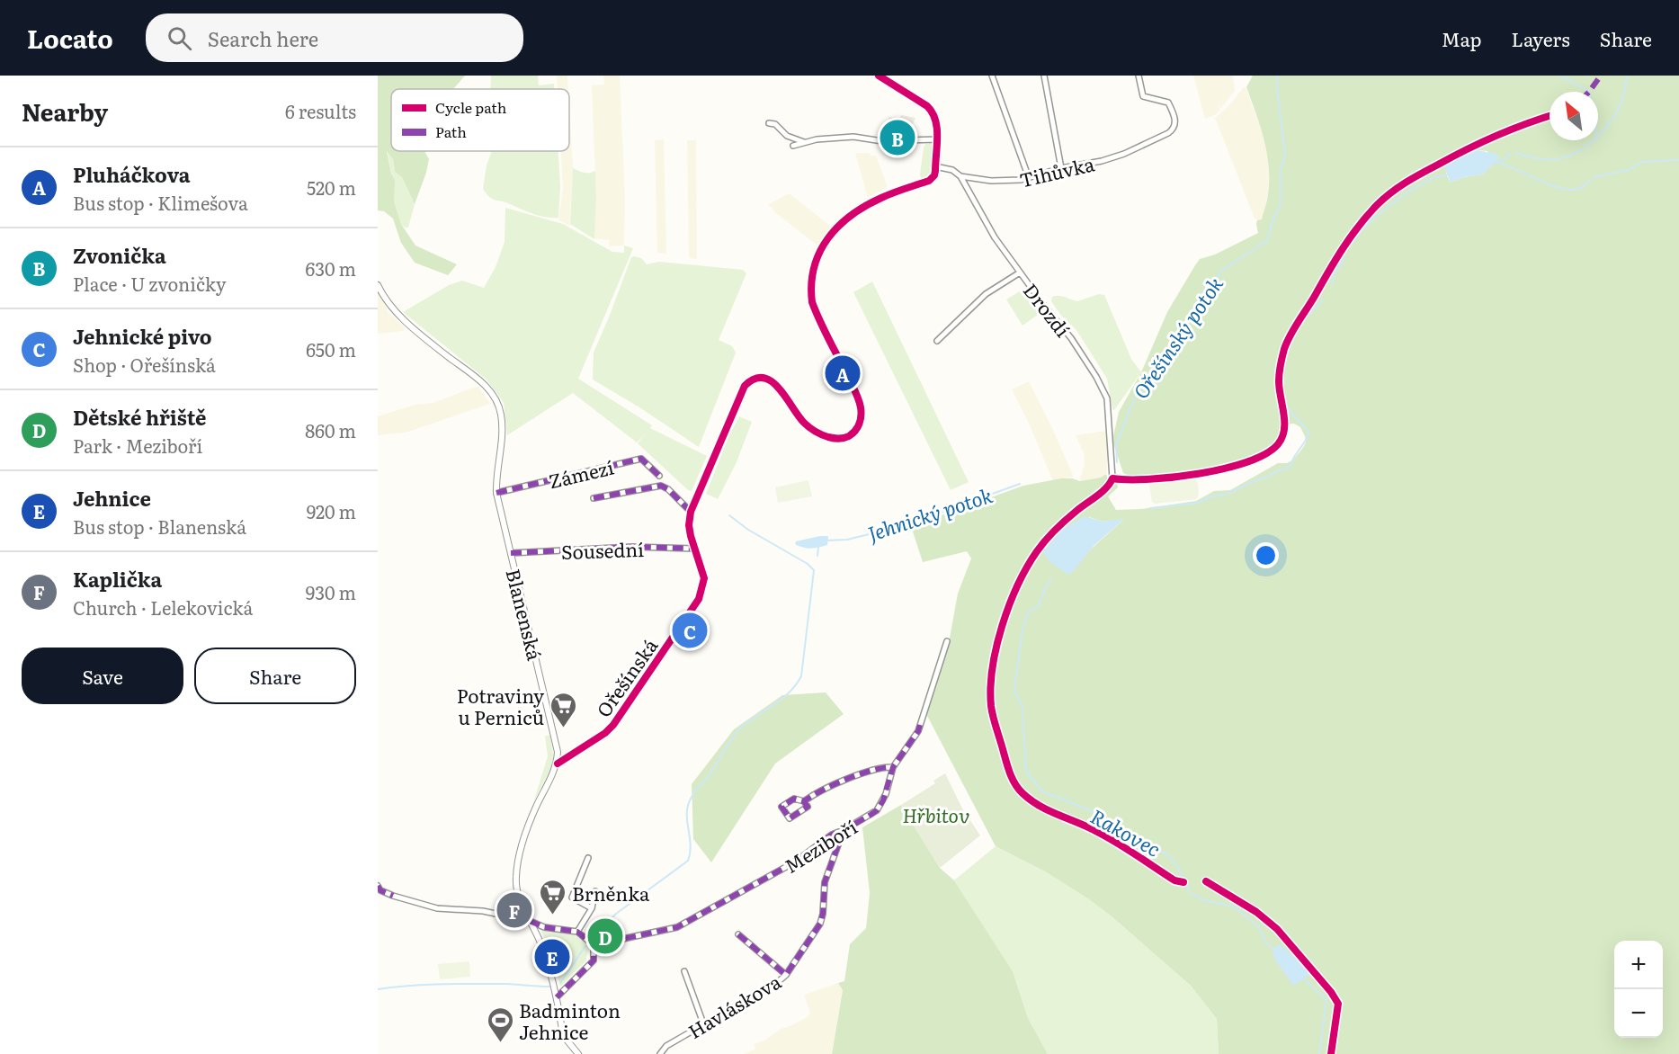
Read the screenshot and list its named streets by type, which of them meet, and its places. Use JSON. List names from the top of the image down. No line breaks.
{"streets":{"street":["Tihůvka","Drozdí","Zámezí","Sousední","Blanenská","Ořešínská","Meziboří","Havláskova"]},"crossings":[["Tihůvka","Drozdí"],["Zámezí","Blanenská"],["Sousední","Blanenská"],["Sousední","Ořešínská"],["Blanenská","Ořešínská"],["Meziboří","Havláskova"]],"water":["Ořešínský potok","Jehnický potok","Rakovec"],"parks":["Hřbitov"],"places":{"supermarket":["Potraviny u Perniců","Brněnka"],"sports":["Badminton Jehnice"]},"legend":["Cycle path","Path"],"north":"top left","page":{"header":"Locato","search":"Search here","nav":["Map","Layers","Share"],"heading":["Nearby","6 results"],"pins":["B","A","C","F","D","E"],"list":[{"mark":"A","name":"Pluháčkova","note":"Bus stop · Klimešova","value":"520 m"},{"mark":"B","name":"Zvonička","note":"Place · U zvoničky","value":"630 m"},{"mark":"C","name":"Jehnické pivo","note":"Shop · Ořešínská","value":"650 m"},{"mark":"D","name":"Dětské hřiště","note":"Park · Meziboří","value":"860 m"},{"mark":"E","name":"Jehnice","note":"Bus stop · Blanenská","value":"920 m"},{"mark":"F","name":"Kaplička","note":"Church · Lelekovická","value":"930 m"}],"buttons":["Save","Share"],"map_buttons":["+","−"]}}
